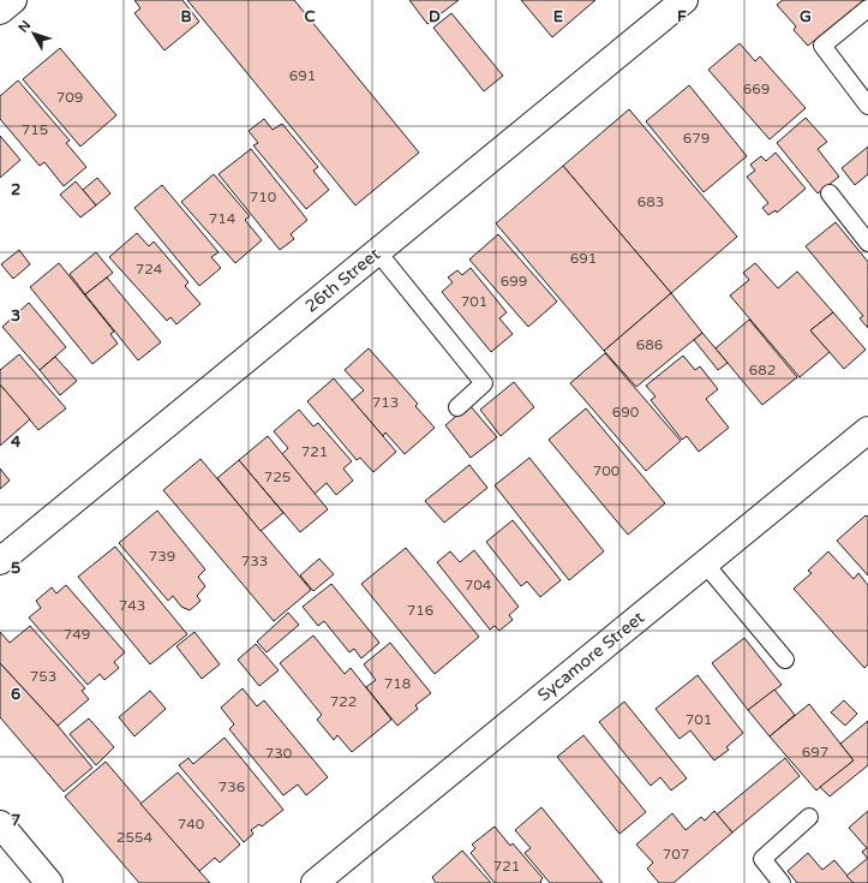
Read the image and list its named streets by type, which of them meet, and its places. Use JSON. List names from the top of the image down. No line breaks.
{"streets":{"street":["26th Street","Sycamore Street"]},"house_numbers":["691","669","709","715","679","710","683","714","691","724","699","701","686","682","713","690","721","700","725","739","733","704","743","716","749","753","718","722","701","697","730","736","740","2554","707","721"],"north":"top left","grid":{"columns":["B","C","D","E","F","G"],"rows":["2","3","4","5","6","7"]}}
